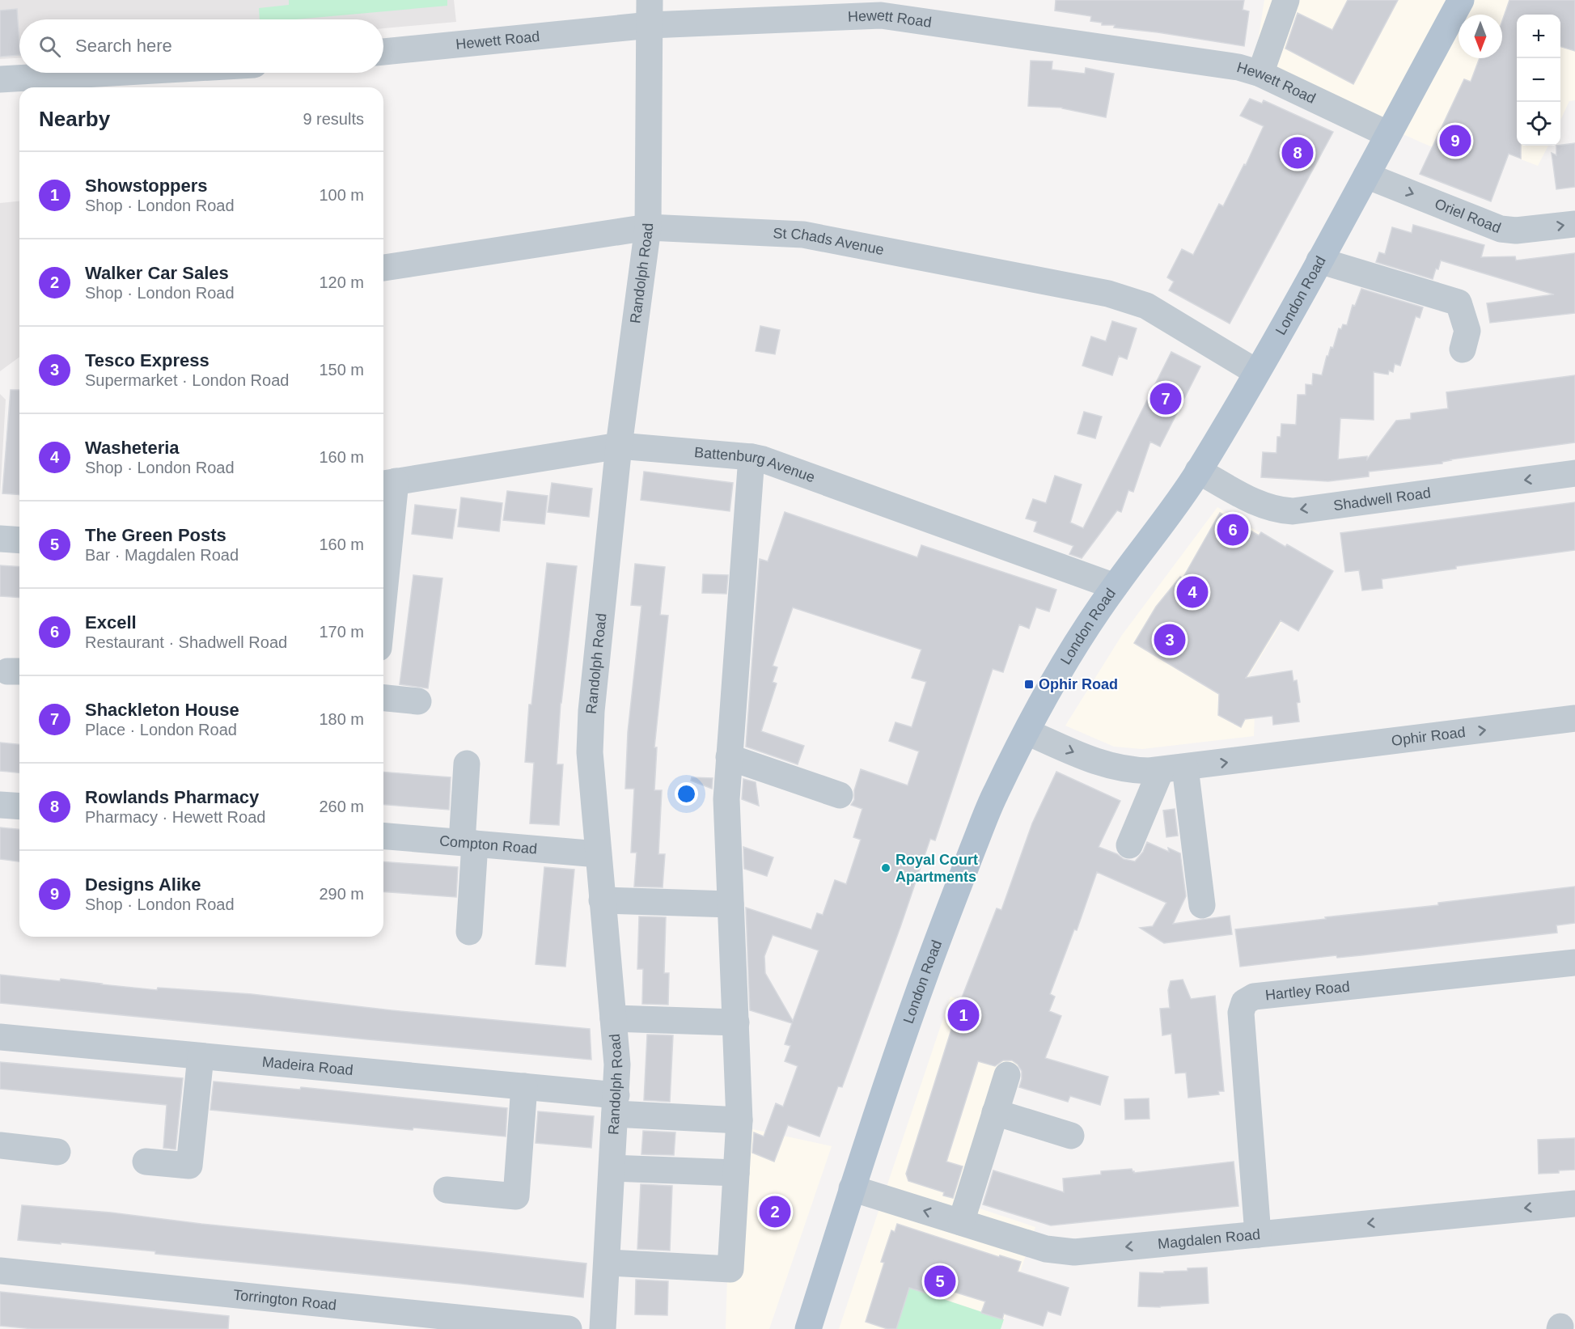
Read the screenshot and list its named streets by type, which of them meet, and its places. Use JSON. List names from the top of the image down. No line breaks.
{"streets":{"main road":["London Road"],"street":["Hewett Road","Oriel Road","St Chads Avenue","Randolph Road","Battenburg Avenue","Shadwell Road","Ophir Road","Compton Road","Hartley Road","Madeira Road","Magdalen Road","Torrington Road"]},"crossings":[["Hewett Road","Randolph Road"],["Hewett Road","London Road"],["Oriel Road","London Road"],["St Chads Avenue","Randolph Road"],["St Chads Avenue","London Road"],["Randolph Road","Battenburg Avenue"],["Randolph Road","Compton Road"],["Randolph Road","Madeira Road"],["London Road","Battenburg Avenue"],["London Road","Shadwell Road"],["London Road","Ophir Road"],["London Road","Magdalen Road"],["Hartley Road","Magdalen Road"]],"one_way":["Oriel Road","Shadwell Road","Ophir Road","Magdalen Road"],"places":{"transit":["Ophir Road"],"other":["Royal Court Apartments"]},"north":"bottom","page":{"map_buttons":["+","−"],"search":"Search here","heading":["Nearby","9 results"],"pins":["9","8","7","6","4","3","1","2","5"],"list":[{"mark":"1","name":"Showstoppers","note":"Shop · London Road","value":"100 m"},{"mark":"2","name":"Walker Car Sales","note":"Shop · London Road","value":"120 m"},{"mark":"3","name":"Tesco Express","note":"Supermarket · London Road","value":"150 m"},{"mark":"4","name":"Washeteria","note":"Shop · London Road","value":"160 m"},{"mark":"5","name":"The Green Posts","note":"Bar · Magdalen Road","value":"160 m"},{"mark":"6","name":"Excell","note":"Restaurant · Shadwell Road","value":"170 m"},{"mark":"7","name":"Shackleton House","note":"Place · London Road","value":"180 m"},{"mark":"8","name":"Rowlands Pharmacy","note":"Pharmacy · Hewett Road","value":"260 m"},{"mark":"9","name":"Designs Alike","note":"Shop · London Road","value":"290 m"}]}}
